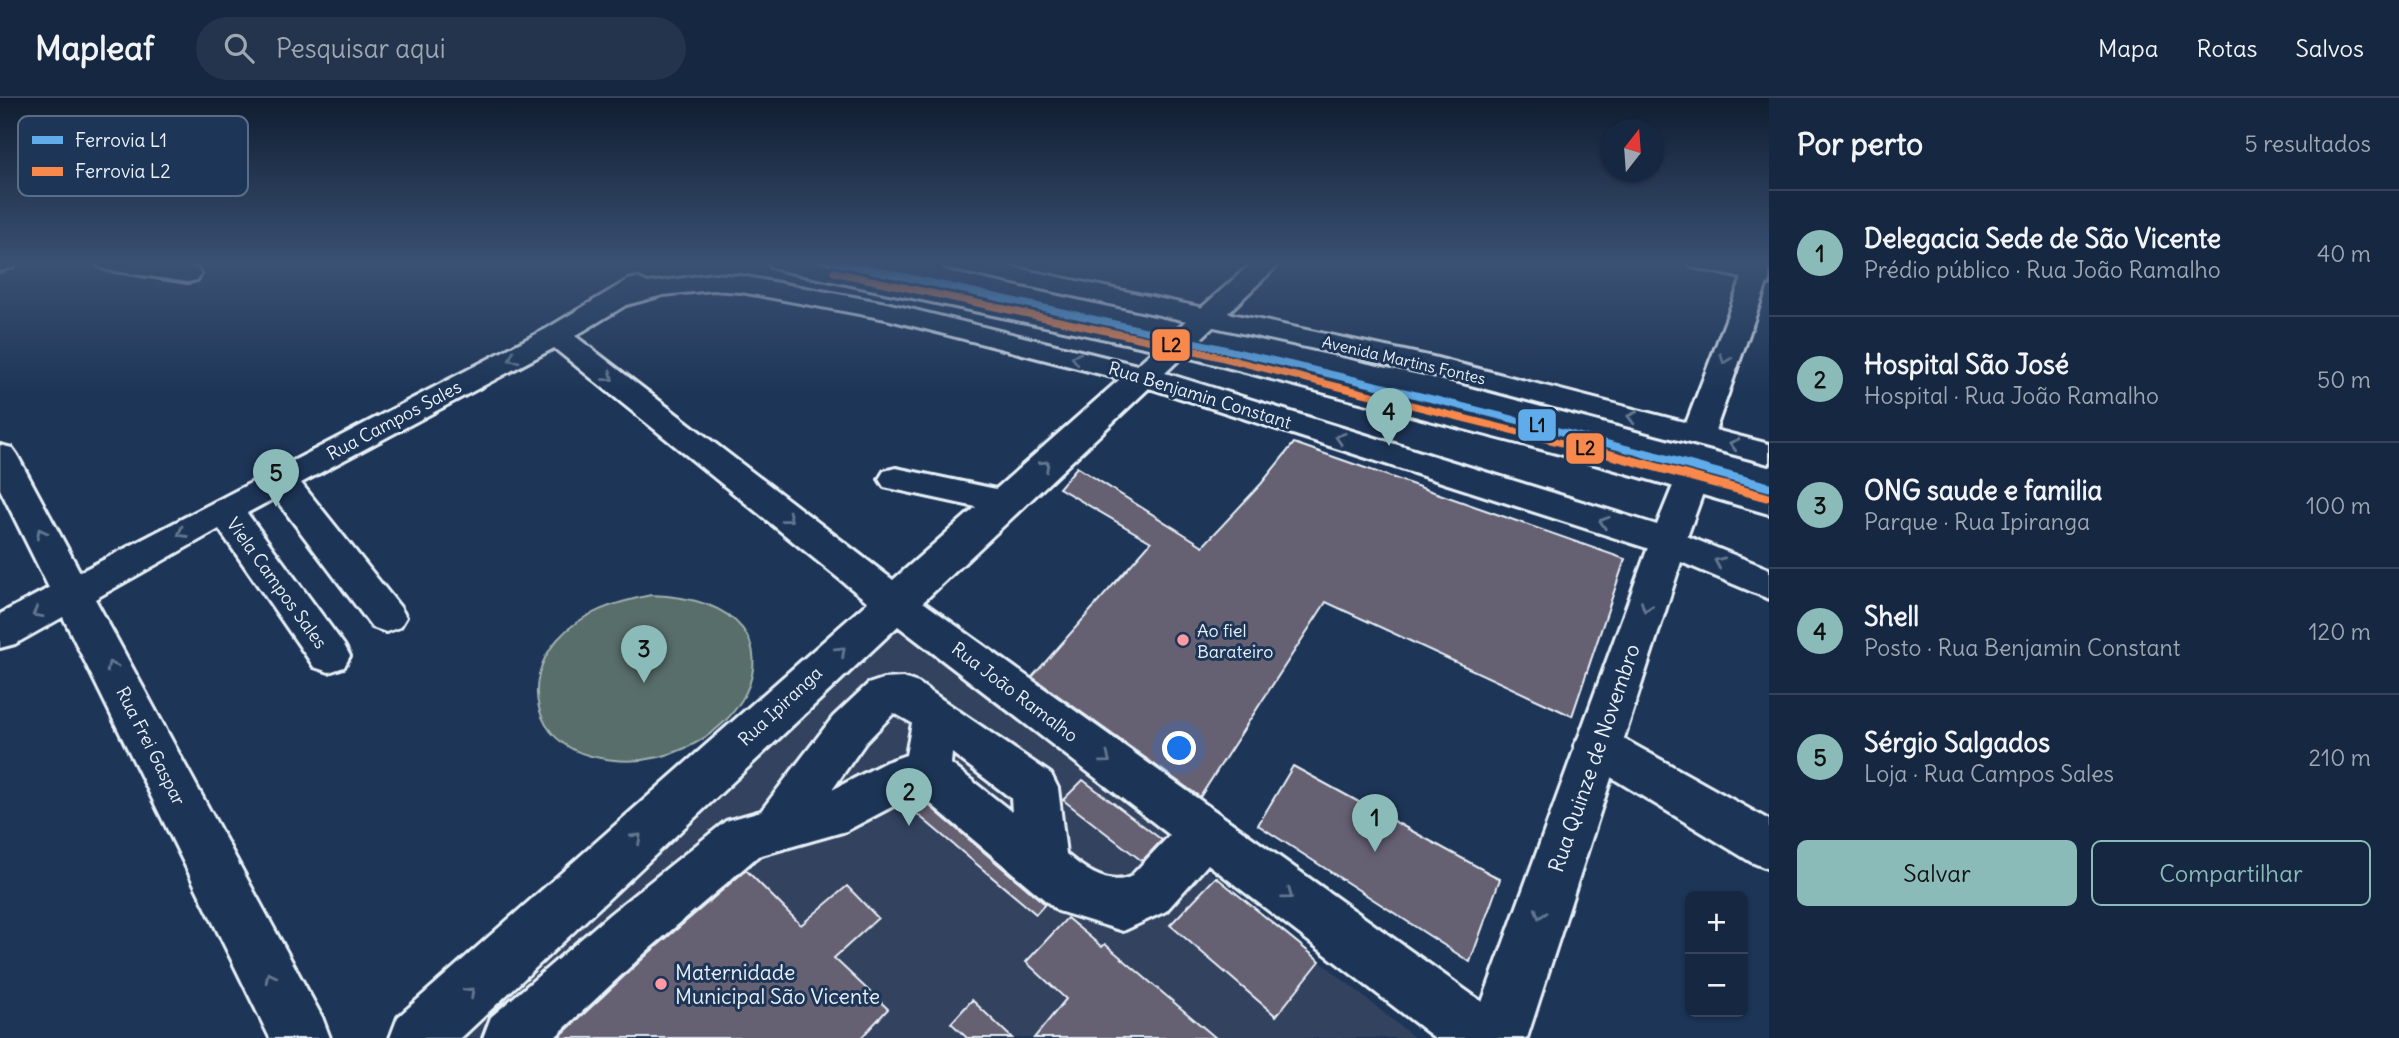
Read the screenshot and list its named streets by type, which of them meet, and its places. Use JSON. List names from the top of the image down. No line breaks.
{"streets":{"street":["Avenida Martins Fontes","Rua Benjamin Constant","Rua Campos Sales","Viela Campos Sales","Rua João Ramalho","Rua Ipiranga","Rua Frei Gaspar","Rua Quinze de Novembro"]},"crossings":[["Avenida Martins Fontes","Rua Ipiranga"],["Rua Benjamin Constant","Rua Ipiranga"],["Rua Benjamin Constant","Rua Quinze de Novembro"],["Rua Campos Sales","Viela Campos Sales"],["Rua Campos Sales","Rua João Ramalho"],["Rua Campos Sales","Rua Frei Gaspar"],["Rua João Ramalho","Rua Ipiranga"]],"one_way":["Rua Campos Sales","Rua Frei Gaspar","Rua Quinze de Novembro"],"places":["Ao fiel Barateiro","Maternidade Municipal São Vicente"],"lines":["rail line L1","rail line L2"],"legend":["Ferrovia L1","Ferrovia L2"],"north":"top","page":{"header":"Mapleaf","search":"Pesquisar aqui","nav":["Mapa","Rotas","Salvos"],"heading":["Por perto","5 resultados"],"list":[{"mark":"1","name":"Delegacia Sede de São Vicente","note":"Prédio público · Rua João Ramalho","value":"40 m"},{"mark":"2","name":"Hospital São José","note":"Hospital · Rua João Ramalho","value":"50 m"},{"mark":"3","name":"ONG saude e familia","note":"Parque · Rua Ipiranga","value":"100 m"},{"mark":"4","name":"Shell","note":"Posto · Rua Benjamin Constant","value":"120 m"},{"mark":"5","name":"Sérgio Salgados","note":"Loja · Rua Campos Sales","value":"210 m"}],"pins":["4","5","3","2","1"],"buttons":["Salvar","Compartilhar"],"map_buttons":["+","−"]}}
